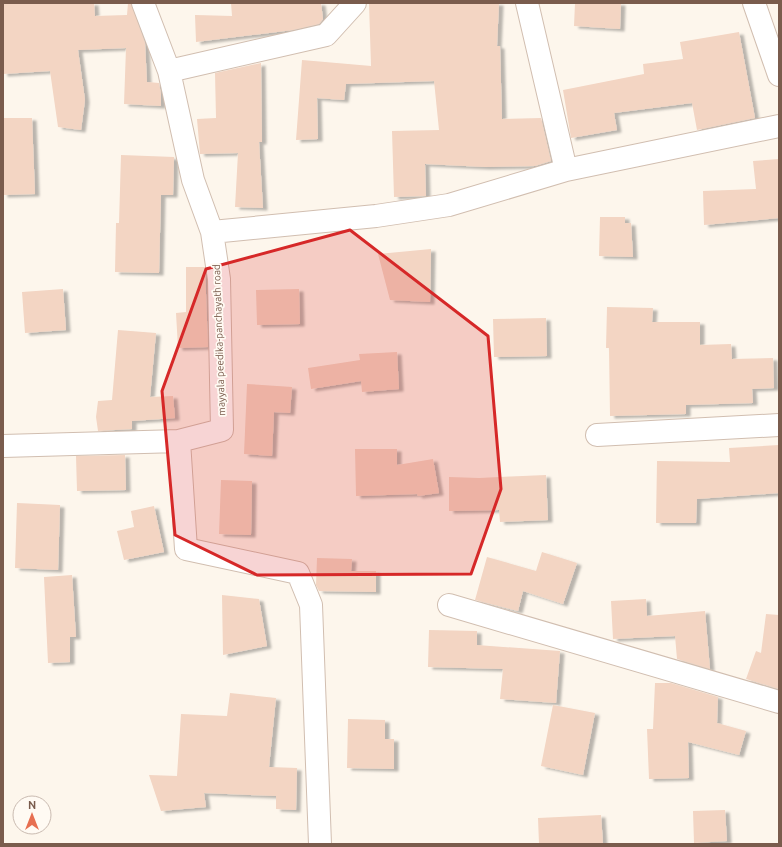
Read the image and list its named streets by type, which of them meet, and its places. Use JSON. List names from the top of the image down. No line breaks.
{"streets":{"street":["mayyala peedika-panchayath road"]},"north":"top"}
